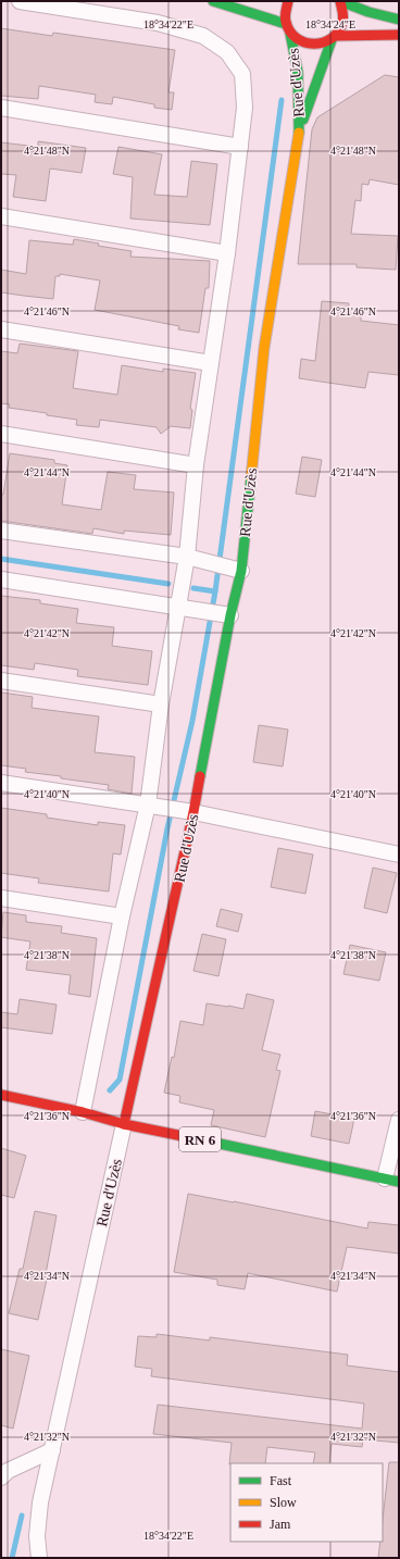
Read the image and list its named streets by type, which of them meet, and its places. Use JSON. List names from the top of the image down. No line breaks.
{"streets":{"street":["Rue d'Uzès","RN 6"]},"crossings":[["Rue d'Uzès","RN 6"]],"legend":["Fast","Slow","Jam"],"coordinates":["18°34'22\"E","18°34'24\"E","4°21'48\"N","4°21'46\"N","4°21'44\"N","4°21'42\"N","4°21'40\"N","4°21'38\"N","4°21'36\"N","4°21'34\"N","4°21'32\"N"]}
